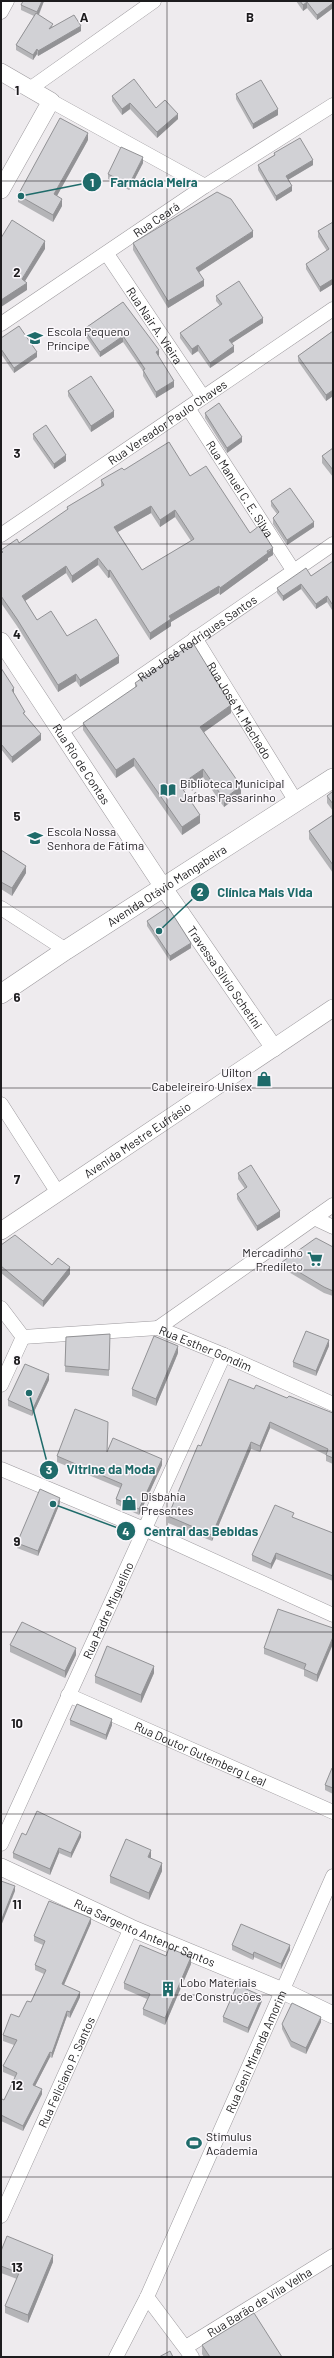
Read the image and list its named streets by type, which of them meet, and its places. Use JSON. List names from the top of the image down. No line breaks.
{"streets":{"main road":["Avenida Otávio Mangabeira"],"street":["Rua Ceará","Rua Nair A. Vieira","Rua Vereador Paulo Chaves","Rua Manuel C. E. Silva","Rua José Rodrigues Santos","Rua José M. Machado","Rua Rio de Contas","Travessa Silvio Schetini","Avenida Mestre Eufrásio","Rua Esther Gondim","Rua Padre Miguelino","Rua Doutor Gutemberg Leal","Rua Sargento Antenor Santos","Rua Geni Miranda Amorim","Rua Feliciano P. Santos","Rua Barão de Vila Velha"]},"crossings":[["Rua Ceará","Rua Nair A. Vieira"],["Rua Nair A. Vieira","Rua Vereador Paulo Chaves"],["Rua Vereador Paulo Chaves","Rua Manuel C. E. Silva"],["Rua Manuel C. E. Silva","Rua José Rodrigues Santos"],["Rua José Rodrigues Santos","Rua José M. Machado"],["Rua José Rodrigues Santos","Rua Rio de Contas"],["Rua José M. Machado","Avenida Otávio Mangabeira"],["Rua Rio de Contas","Avenida Otávio Mangabeira"],["Rua Rio de Contas","Travessa Silvio Schetini"],["Avenida Otávio Mangabeira","Travessa Silvio Schetini"],["Travessa Silvio Schetini","Avenida Mestre Eufrásio"],["Rua Esther Gondim","Rua Padre Miguelino"],["Rua Padre Miguelino","Rua Doutor Gutemberg Leal"],["Rua Sargento Antenor Santos","Rua Geni Miranda Amorim"],["Rua Sargento Antenor Santos","Rua Feliciano P. Santos"]],"places":{"other":["Farmácia Meira","Clínica Mais Vida","Vitrine da Moda","Central das Bebidas"],"school or university":["Escola Pequeno Príncipe","Escola Nossa Senhora de Fátima"],"library":["Biblioteca Municipal Jarbas Passarinho"],"shop":["Uilton Cabeleireiro Unisex","Disbahia Presentes"],"supermarket":["Mercadinho Predileto"],"building":["Lobo Materiais de Construções"],"sports":["Stimulus Academia"]},"grid":{"columns":["A","B"],"rows":["1","2","3","4","5","6","7","8","9","10","11","12","13"]}}
